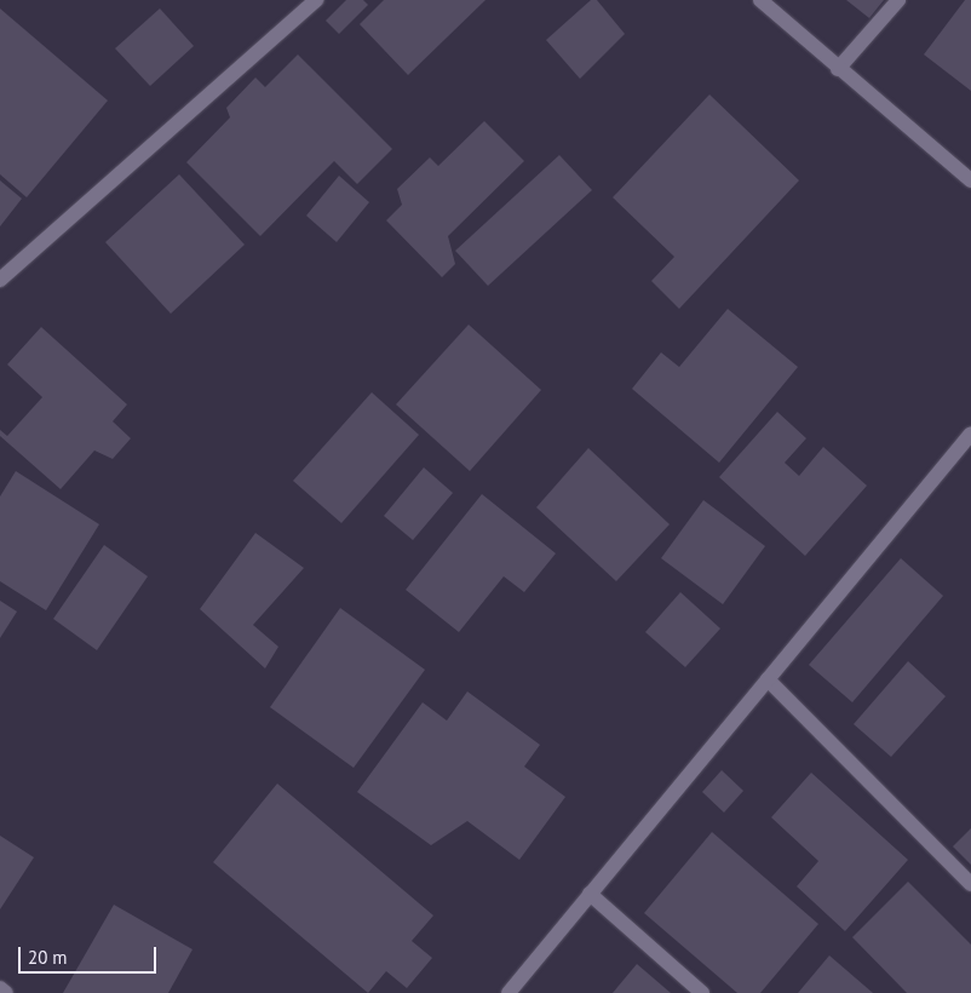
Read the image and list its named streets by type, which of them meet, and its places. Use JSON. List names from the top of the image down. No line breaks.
{"scale_bar":"20 m"}
